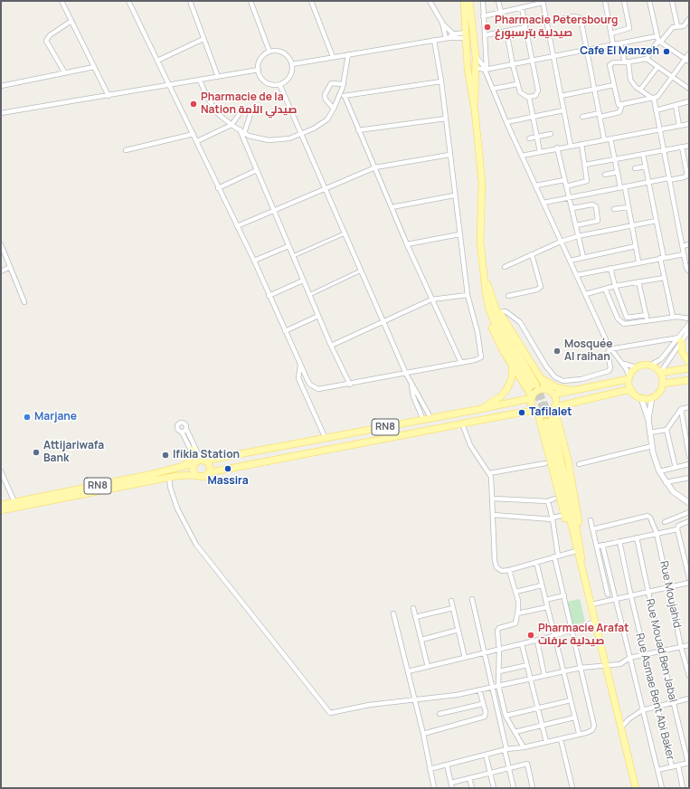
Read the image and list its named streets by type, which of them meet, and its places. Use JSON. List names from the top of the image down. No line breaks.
{"streets":{"main road":["RN8"],"street":["Rue Moujahid","Rue Mouad Ben Jabal","Rue Asmae Bent Abi Baker"]},"places":["Pharmacie Petersbourg صيدلية بترسبورغ","Cafe El Manzeh","Pharmacie de la Nation صيدلي الأمة","Mosquée Al raihan","Tafilalet","Marjane","Attijariwafa Bank","Ifikia Station","Massira","Pharmacie Arafat صيدلية عرفات"]}
